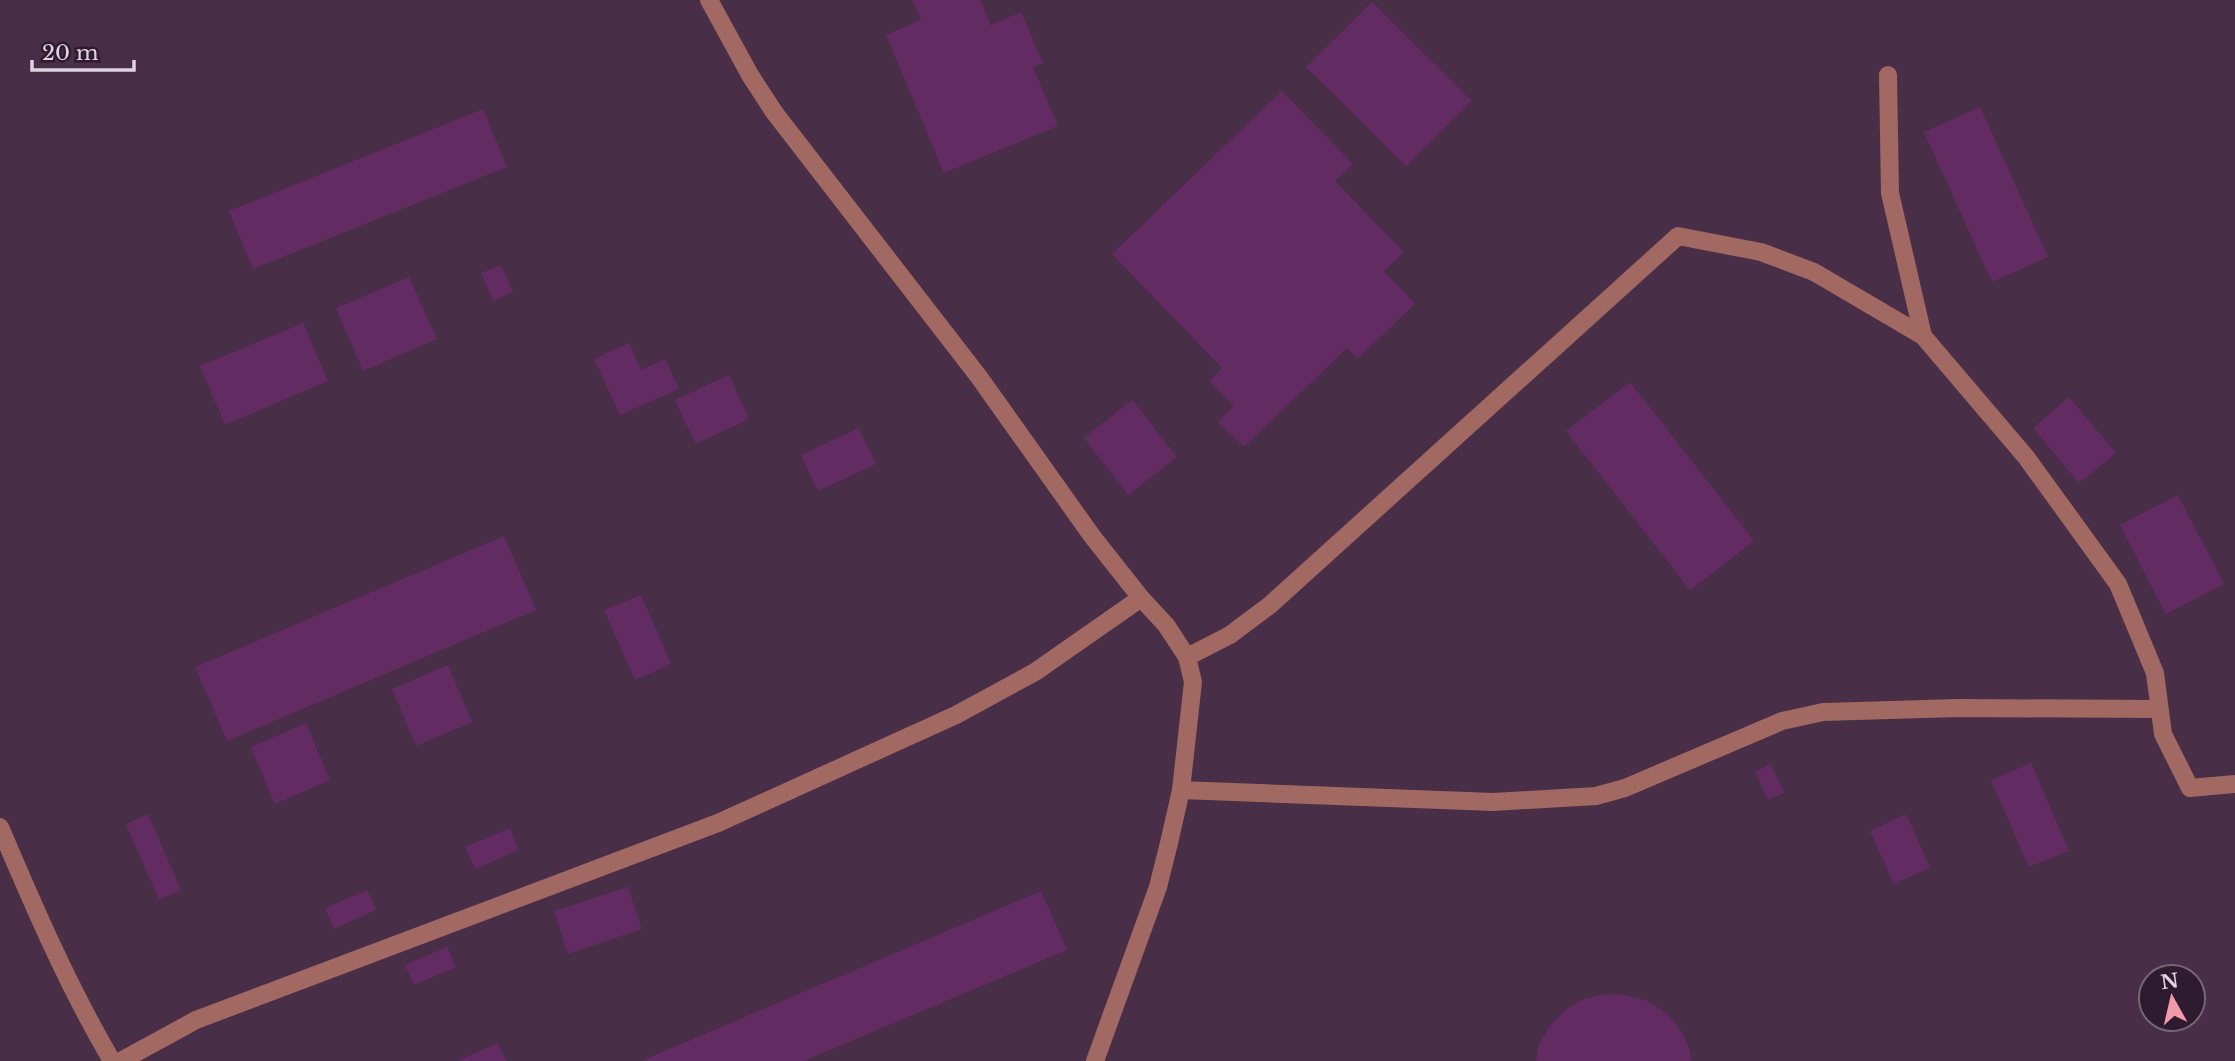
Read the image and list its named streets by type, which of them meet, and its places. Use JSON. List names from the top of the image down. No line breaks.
{"scale_bar":"20 m","north":"top"}
